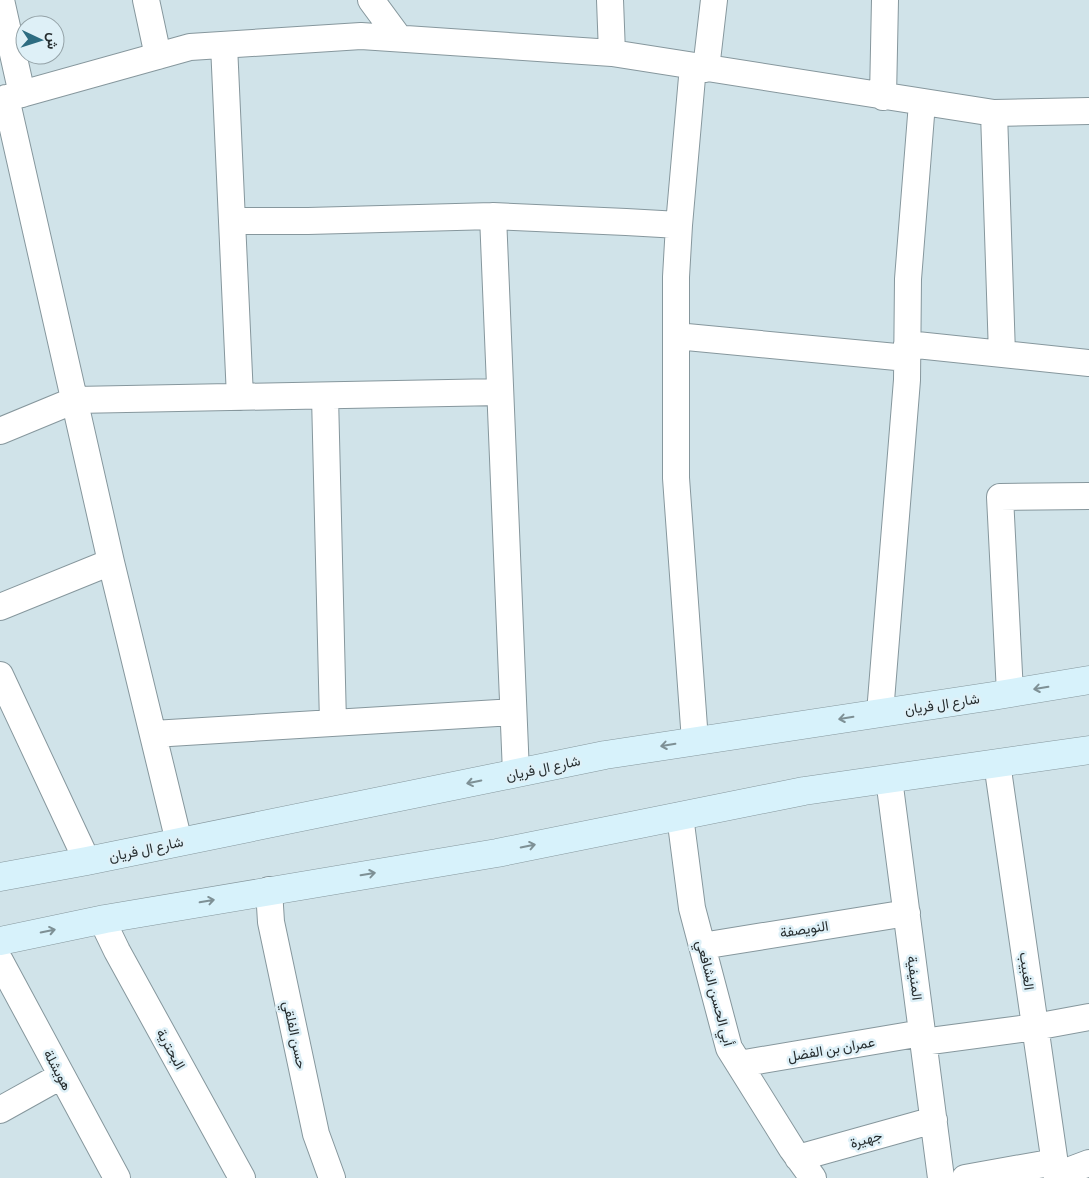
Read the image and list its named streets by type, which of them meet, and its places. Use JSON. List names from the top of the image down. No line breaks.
{"streets":{"main road":["شارع ال فريان"],"street":["النويصفة","الغبيب","المنيفية","أبي الحسن الشافعي","حسن الفلقي","البحترية","عمران بن الفضل","هويشلة","جهيرة"]},"crossings":[["النويصفة","المنيفية"],["النويصفة","أبي الحسن الشافعي"],["الغبيب","عمران بن الفضل"],["المنيفية","عمران بن الفضل"],["المنيفية","جهيرة"],["أبي الحسن الشافعي","عمران بن الفضل"],["أبي الحسن الشافعي","جهيرة"]],"north":"right"}
